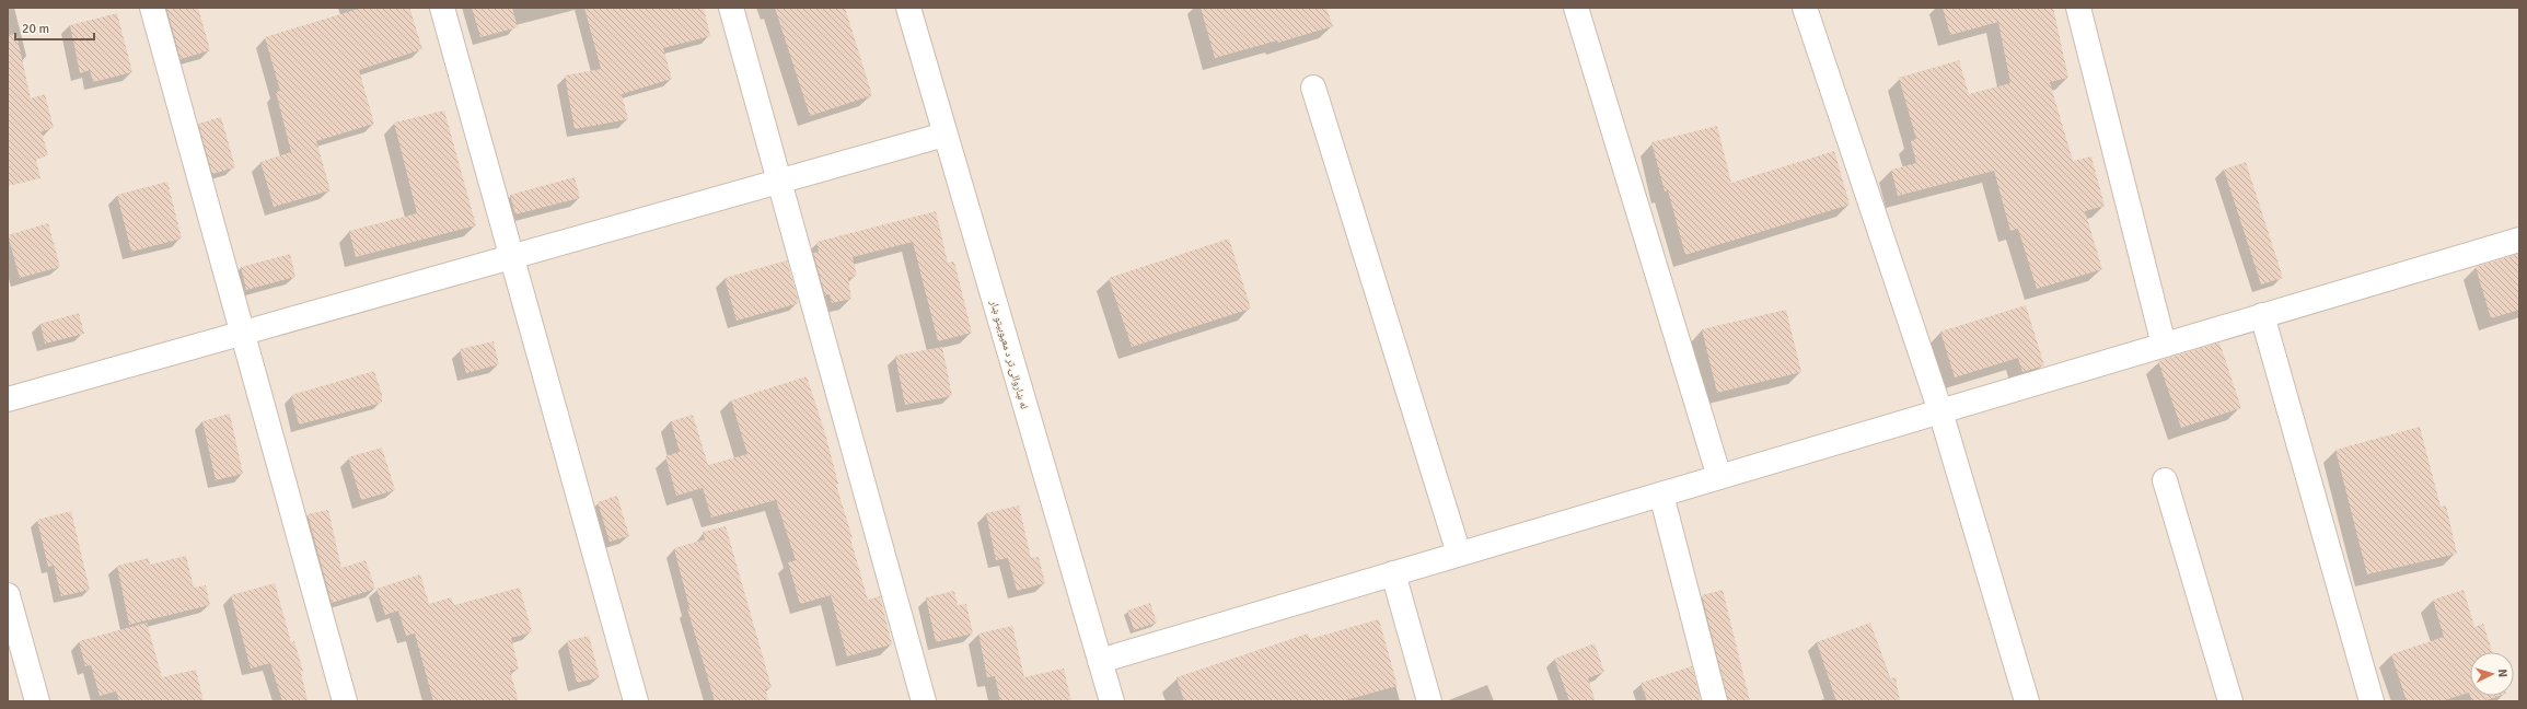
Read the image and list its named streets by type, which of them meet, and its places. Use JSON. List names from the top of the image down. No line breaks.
{"streets":{"street":["له ښاروالۍ تر د معیوبیتو ښار"]},"scale_bar":"20 m","north":"right"}
